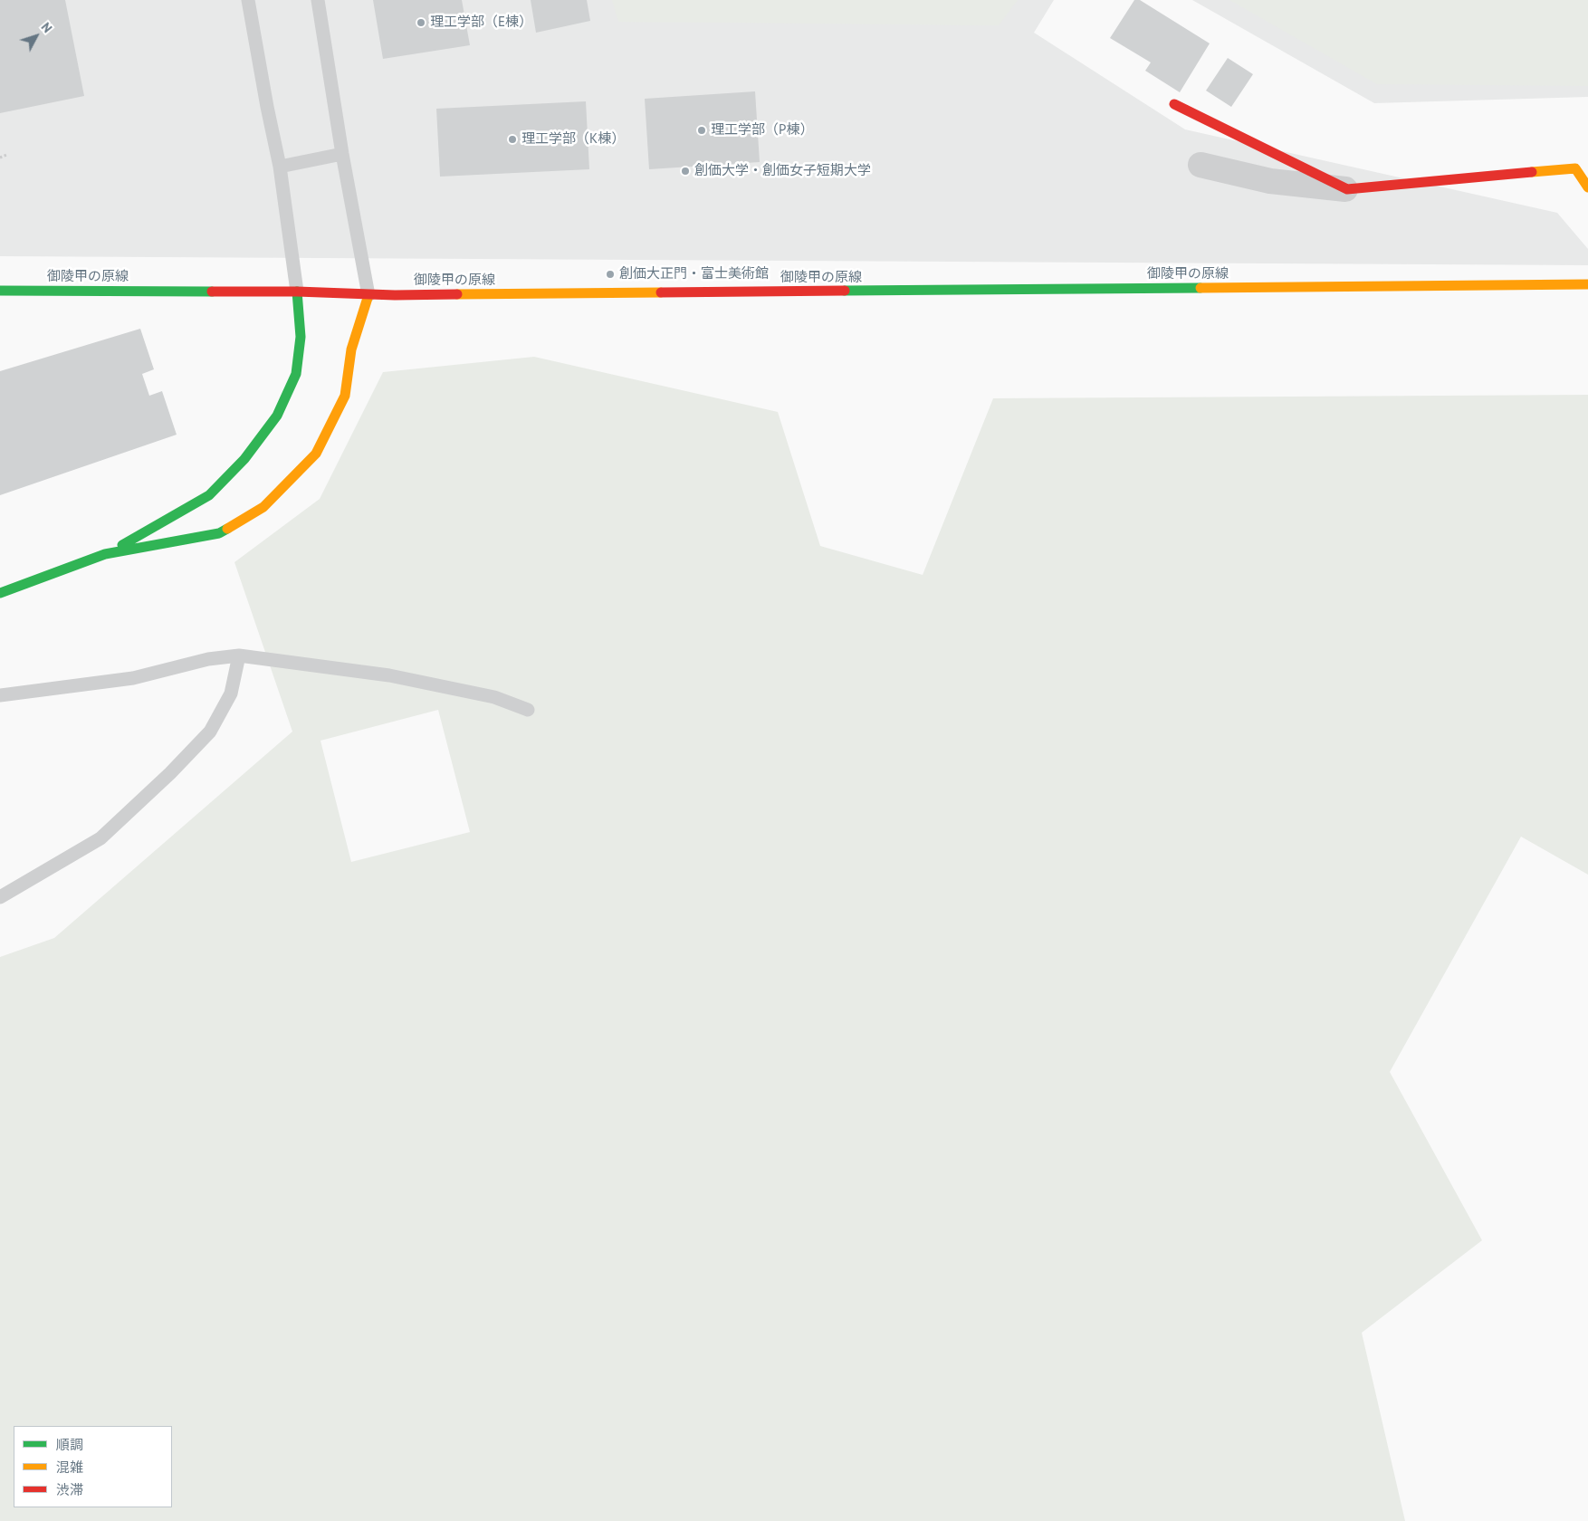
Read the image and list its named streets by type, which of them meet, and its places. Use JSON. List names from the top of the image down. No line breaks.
{"streets":{"street":["御陵甲の原線"]},"places":["理工学部（E棟）","理工学部（P棟）","理工学部（K棟）","創価大学・創価女子短期大学","創価大正門・富士美術館"],"legend":["順調","混雑","渋滞"],"north":"top right"}
